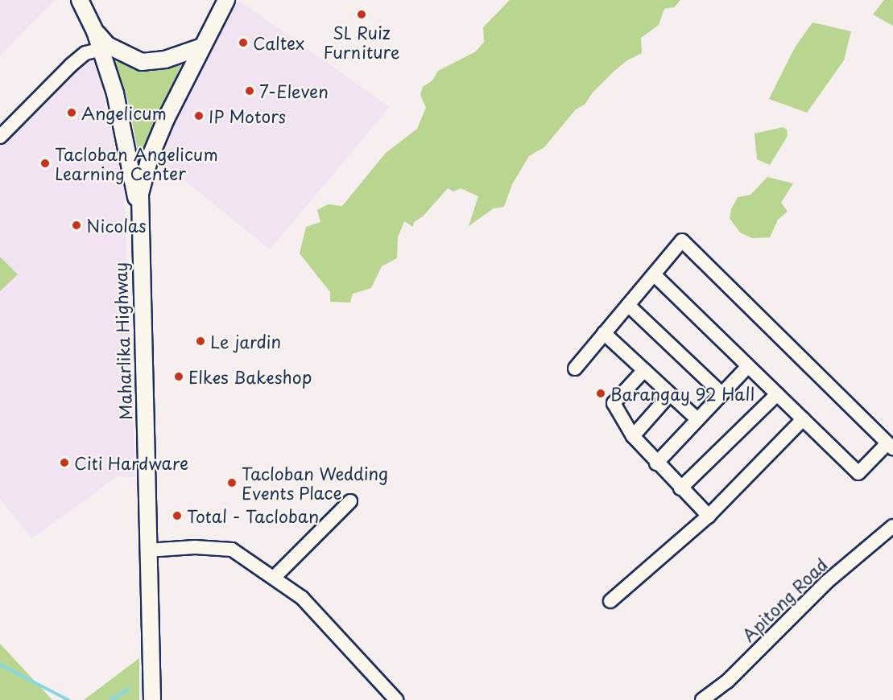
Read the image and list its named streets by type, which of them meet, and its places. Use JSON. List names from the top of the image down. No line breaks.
{"streets":{"main road":["Maharlika Highway"],"street":["Apitong Road"]},"places":["SL Ruiz Furniture","Caltex","7-Eleven","Angelicum","IP Motors","Tacloban Angelicum Learning Center","Nicolas","Le jardin","Elkes Bakeshop","Barangay 92 Hall","Citi Hardware","Tacloban Wedding Events Place","Total - Tacloban"]}
